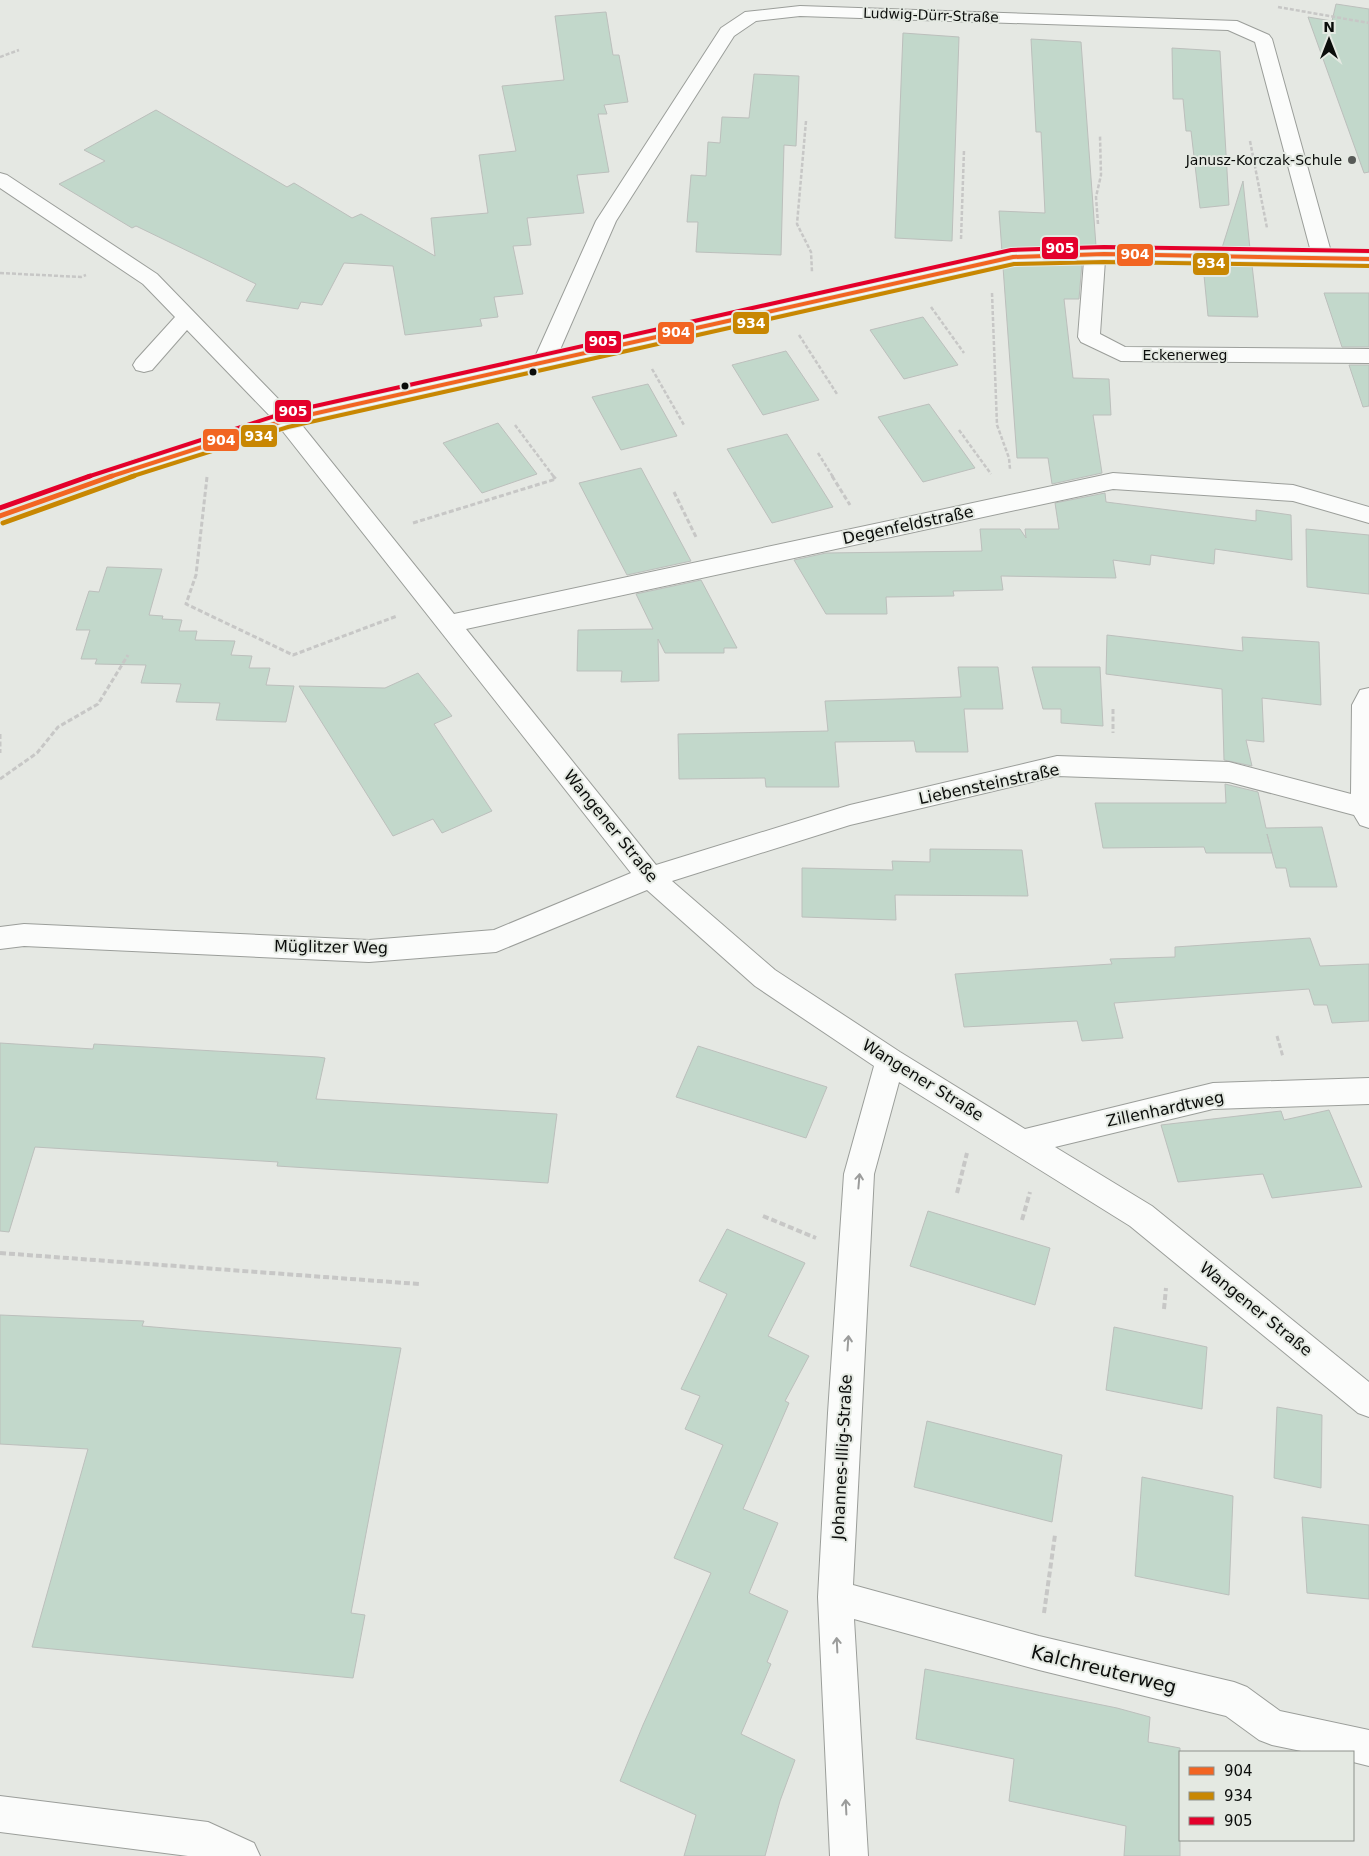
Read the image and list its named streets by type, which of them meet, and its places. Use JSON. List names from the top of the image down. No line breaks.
{"streets":{"street":["Ludwig-Dürr-Straße","Eckenerweg","Degenfeldstraße","Liebensteinstraße","Wangener Straße","Müglitzer Weg","Zillenhardtweg","Johannes-Illig-Straße","Kalchreuterweg"]},"crossings":[["Degenfeldstraße","Wangener Straße"],["Liebensteinstraße","Wangener Straße"],["Liebensteinstraße","Müglitzer Weg"],["Wangener Straße","Müglitzer Weg"],["Wangener Straße","Zillenhardtweg"],["Wangener Straße","Johannes-Illig-Straße"],["Johannes-Illig-Straße","Kalchreuterweg"]],"one_way":["Johannes-Illig-Straße"],"places":["Janusz-Korczak-Schule"],"lines":["transit line 905","transit line 904","transit line 934"],"legend":["904","934","905"],"north":"top"}
